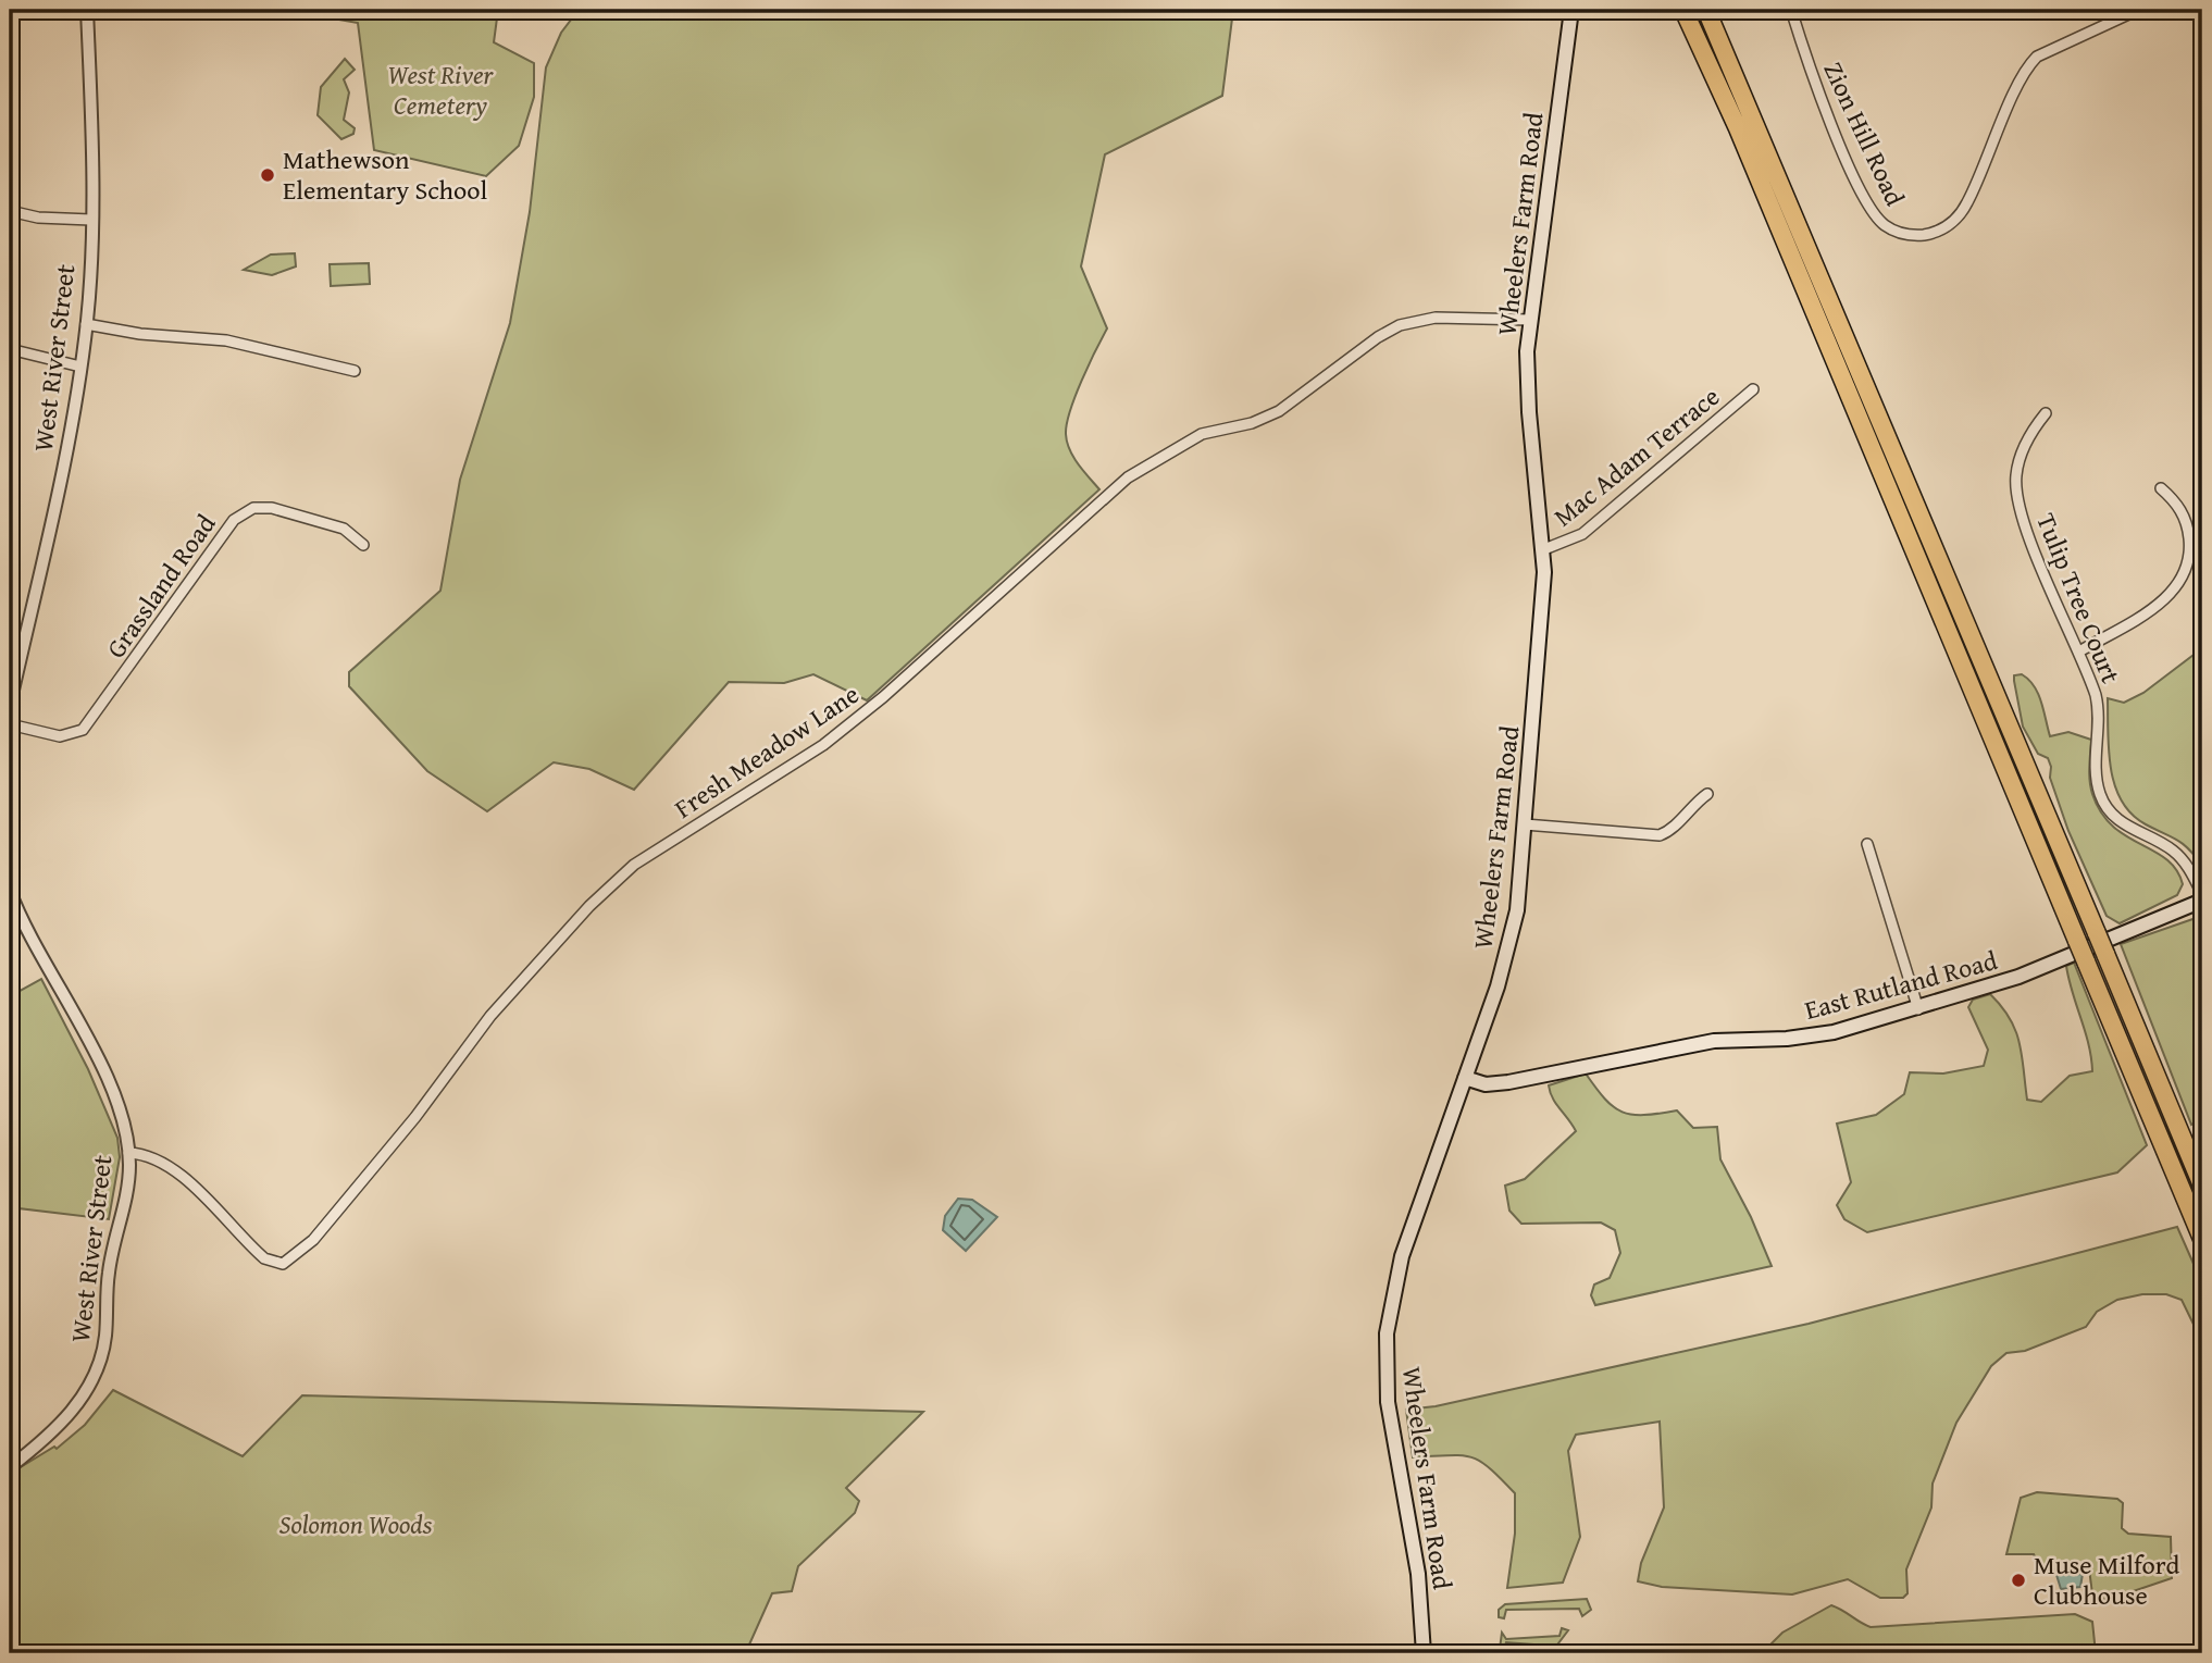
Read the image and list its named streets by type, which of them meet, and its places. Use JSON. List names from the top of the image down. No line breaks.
{"streets":{"main road":["Wheelers Farm Road","East Rutland Road"],"street":["Zion Hill Road","West River Street","Mac Adam Terrace","Grassland Road","Tulip Tree Court","Fresh Meadow Lane"]},"crossings":[["Wheelers Farm Road","Mac Adam Terrace"],["Wheelers Farm Road","Fresh Meadow Lane"],["Wheelers Farm Road","East Rutland Road"],["West River Street","Fresh Meadow Lane"]],"parks":["West River Cemetery","Solomon Woods"],"places":["Mathewson Elementary School","Muse Milford Clubhouse"]}
